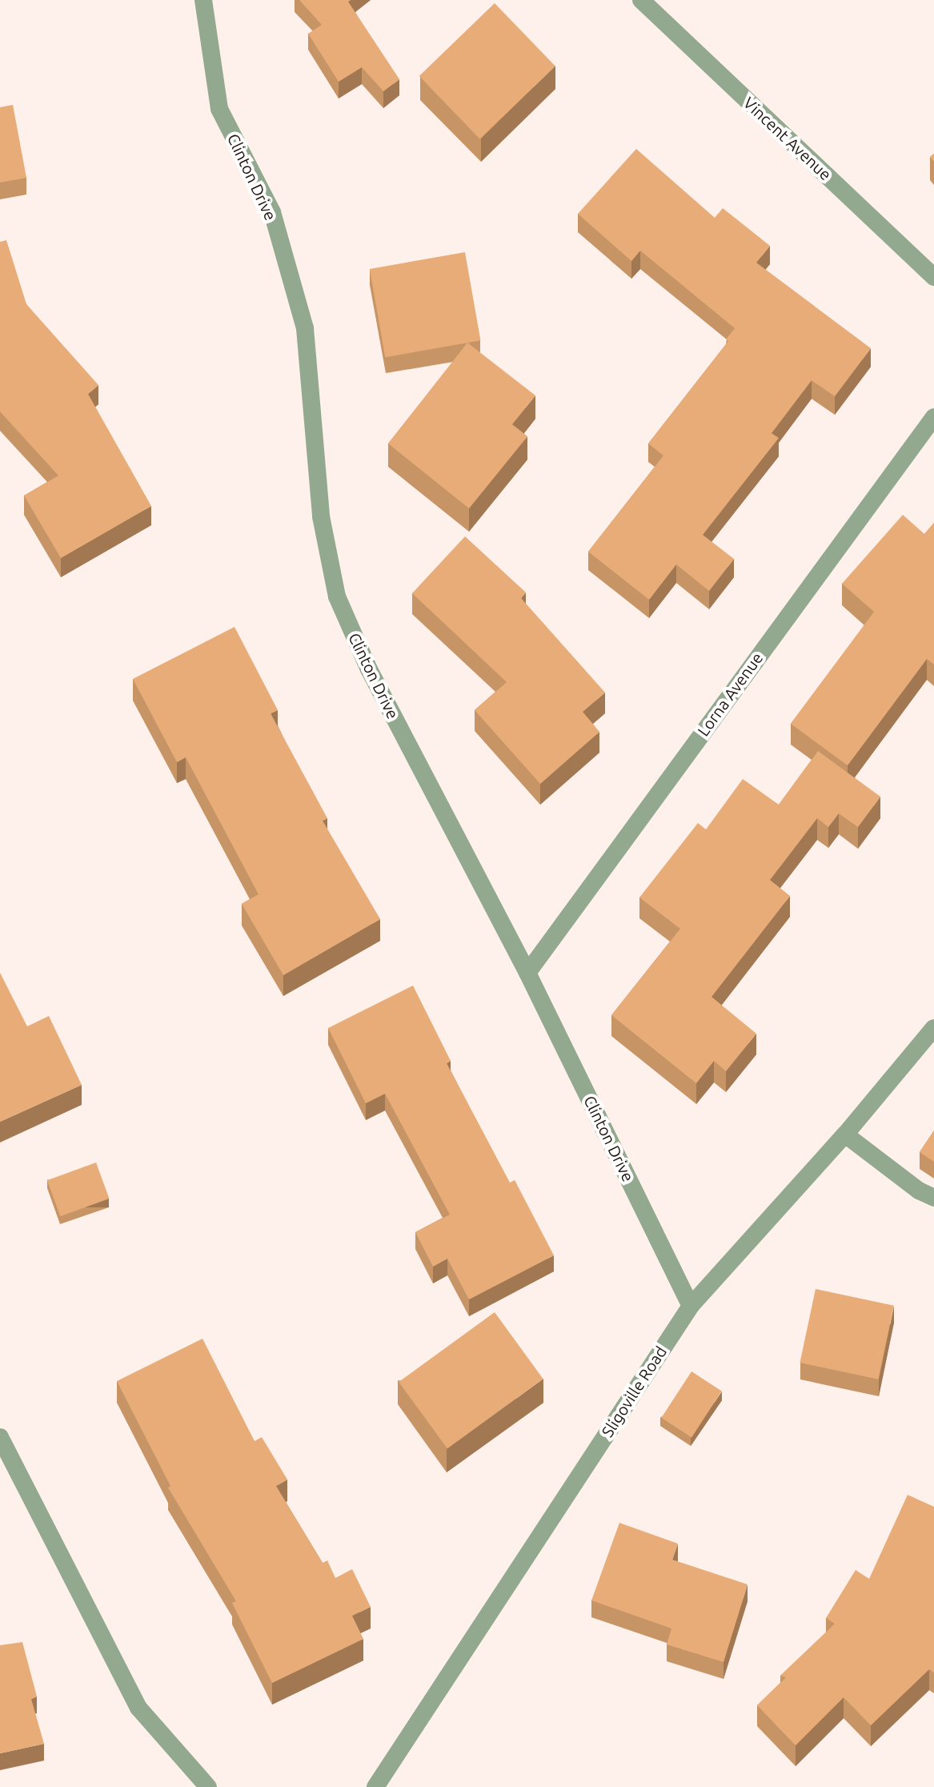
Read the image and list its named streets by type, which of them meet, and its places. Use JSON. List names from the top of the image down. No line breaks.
{"streets":{"street":["Vincent Avenue","Clinton Drive","Lorna Avenue","Sligoville Road"]},"crossings":[["Clinton Drive","Lorna Avenue"],["Clinton Drive","Sligoville Road"]]}
